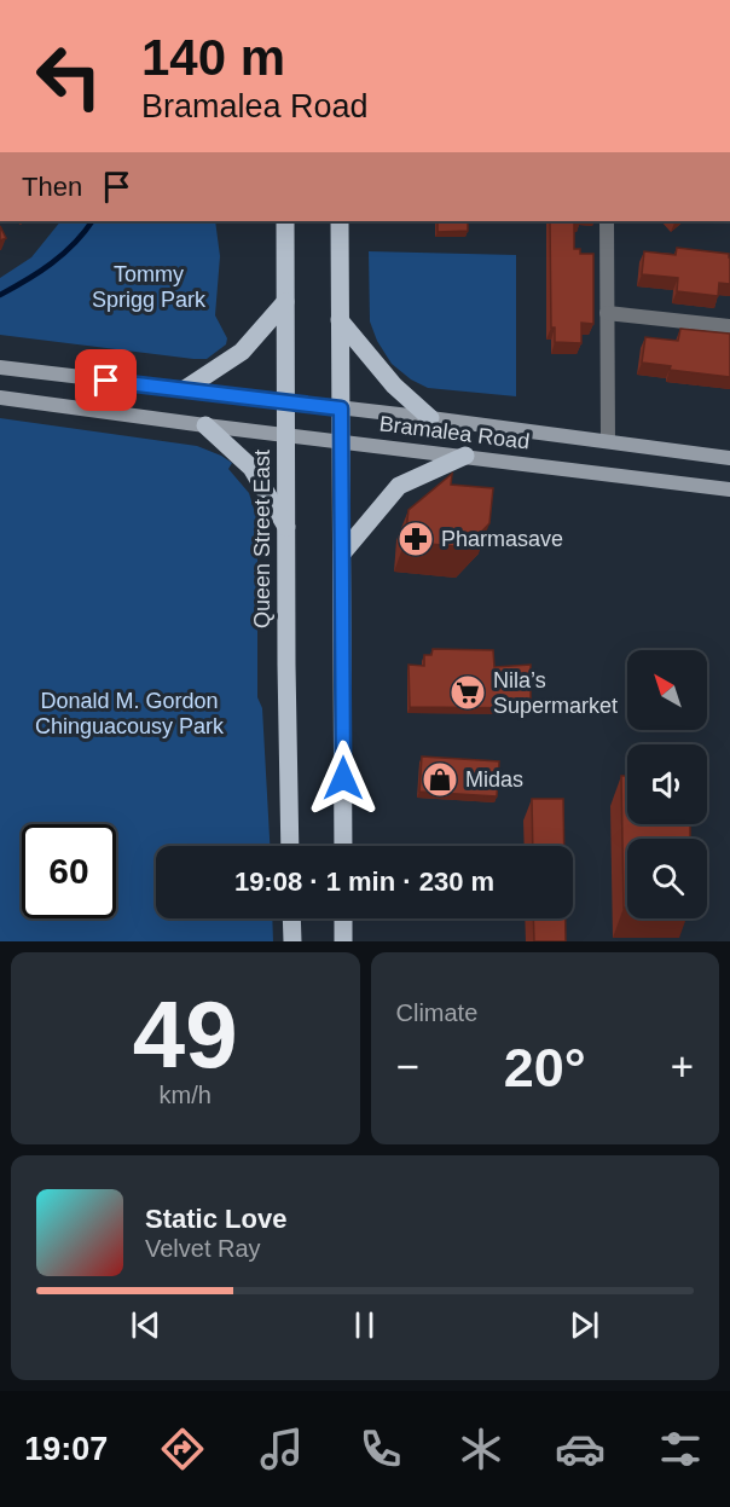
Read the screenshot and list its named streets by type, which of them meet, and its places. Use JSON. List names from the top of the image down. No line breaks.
{"streets":{"main road":["Bramalea Road","Queen Street East"]},"crossings":[["Bramalea Road","Queen Street East"]],"parks":["Tommy Sprigg Park","Donald M. Gordon Chinguacousy Park"],"places":{"pharmacy":["Pharmasave"],"supermarket":["Nila’s Supermarket"],"shop":["Midas"]},"north":"top left","page":{"turn":["140 m","Bramalea Road"],"then":"Then","limit":"60","trip":"19:08 · 1 min · 230 m","tile":[["49","km/h"],"Climate"],"heat":["−","20°","+"],"song":["Static Love","Velvet Ray"],"tabs":"19:07"}}
